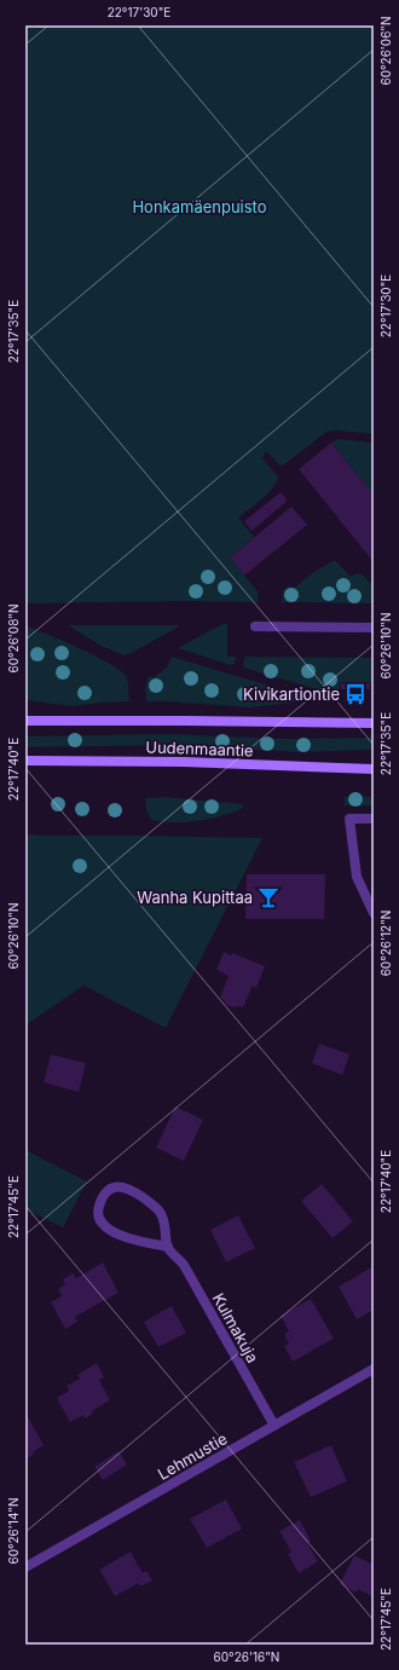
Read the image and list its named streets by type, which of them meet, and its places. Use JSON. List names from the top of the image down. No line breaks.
{"streets":{"main road":["Uudenmaantie"],"street":["Kulmakuja","Lehmustie"]},"crossings":[["Kulmakuja","Lehmustie"]],"parks":["Honkamäenpuisto"],"places":{"bus stop":["Kivikartiontie"],"bar":["Wanha Kupittaa"]},"coordinates":["22°17'30\"E","60°26'06\"N","22°17'35\"E","60°26'08\"N","60°26'10\"N","22°17'40\"E","60°26'12\"N","22°17'45\"E","60°26'14\"N","60°26'16\"N"]}
